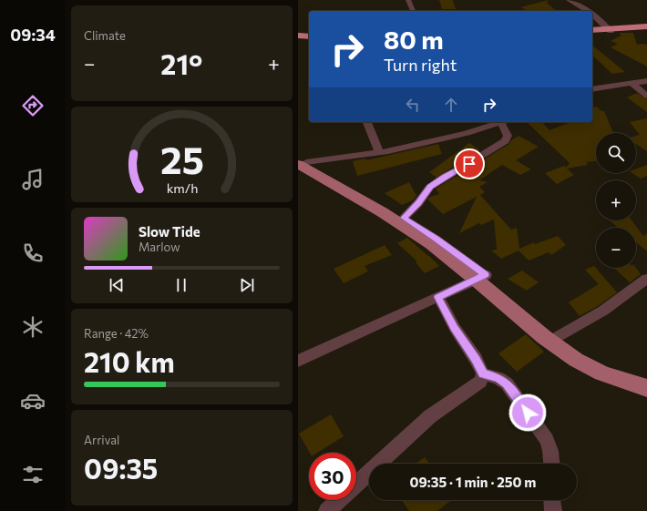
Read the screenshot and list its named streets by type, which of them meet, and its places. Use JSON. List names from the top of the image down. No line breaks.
{"page":{"tabs":"09:34","tile":["Climate",["Range · 42%","210 km"],["Arrival","09:35"]],"turn":["80 m","Turn right"],"heat":["−","21°","+"],"map_buttons":["+","−"],"song":["Slow Tide","Marlow"],"limit":"30","trip":"09:35 · 1 min · 250 m","gauge":["25","km/h"]}}
